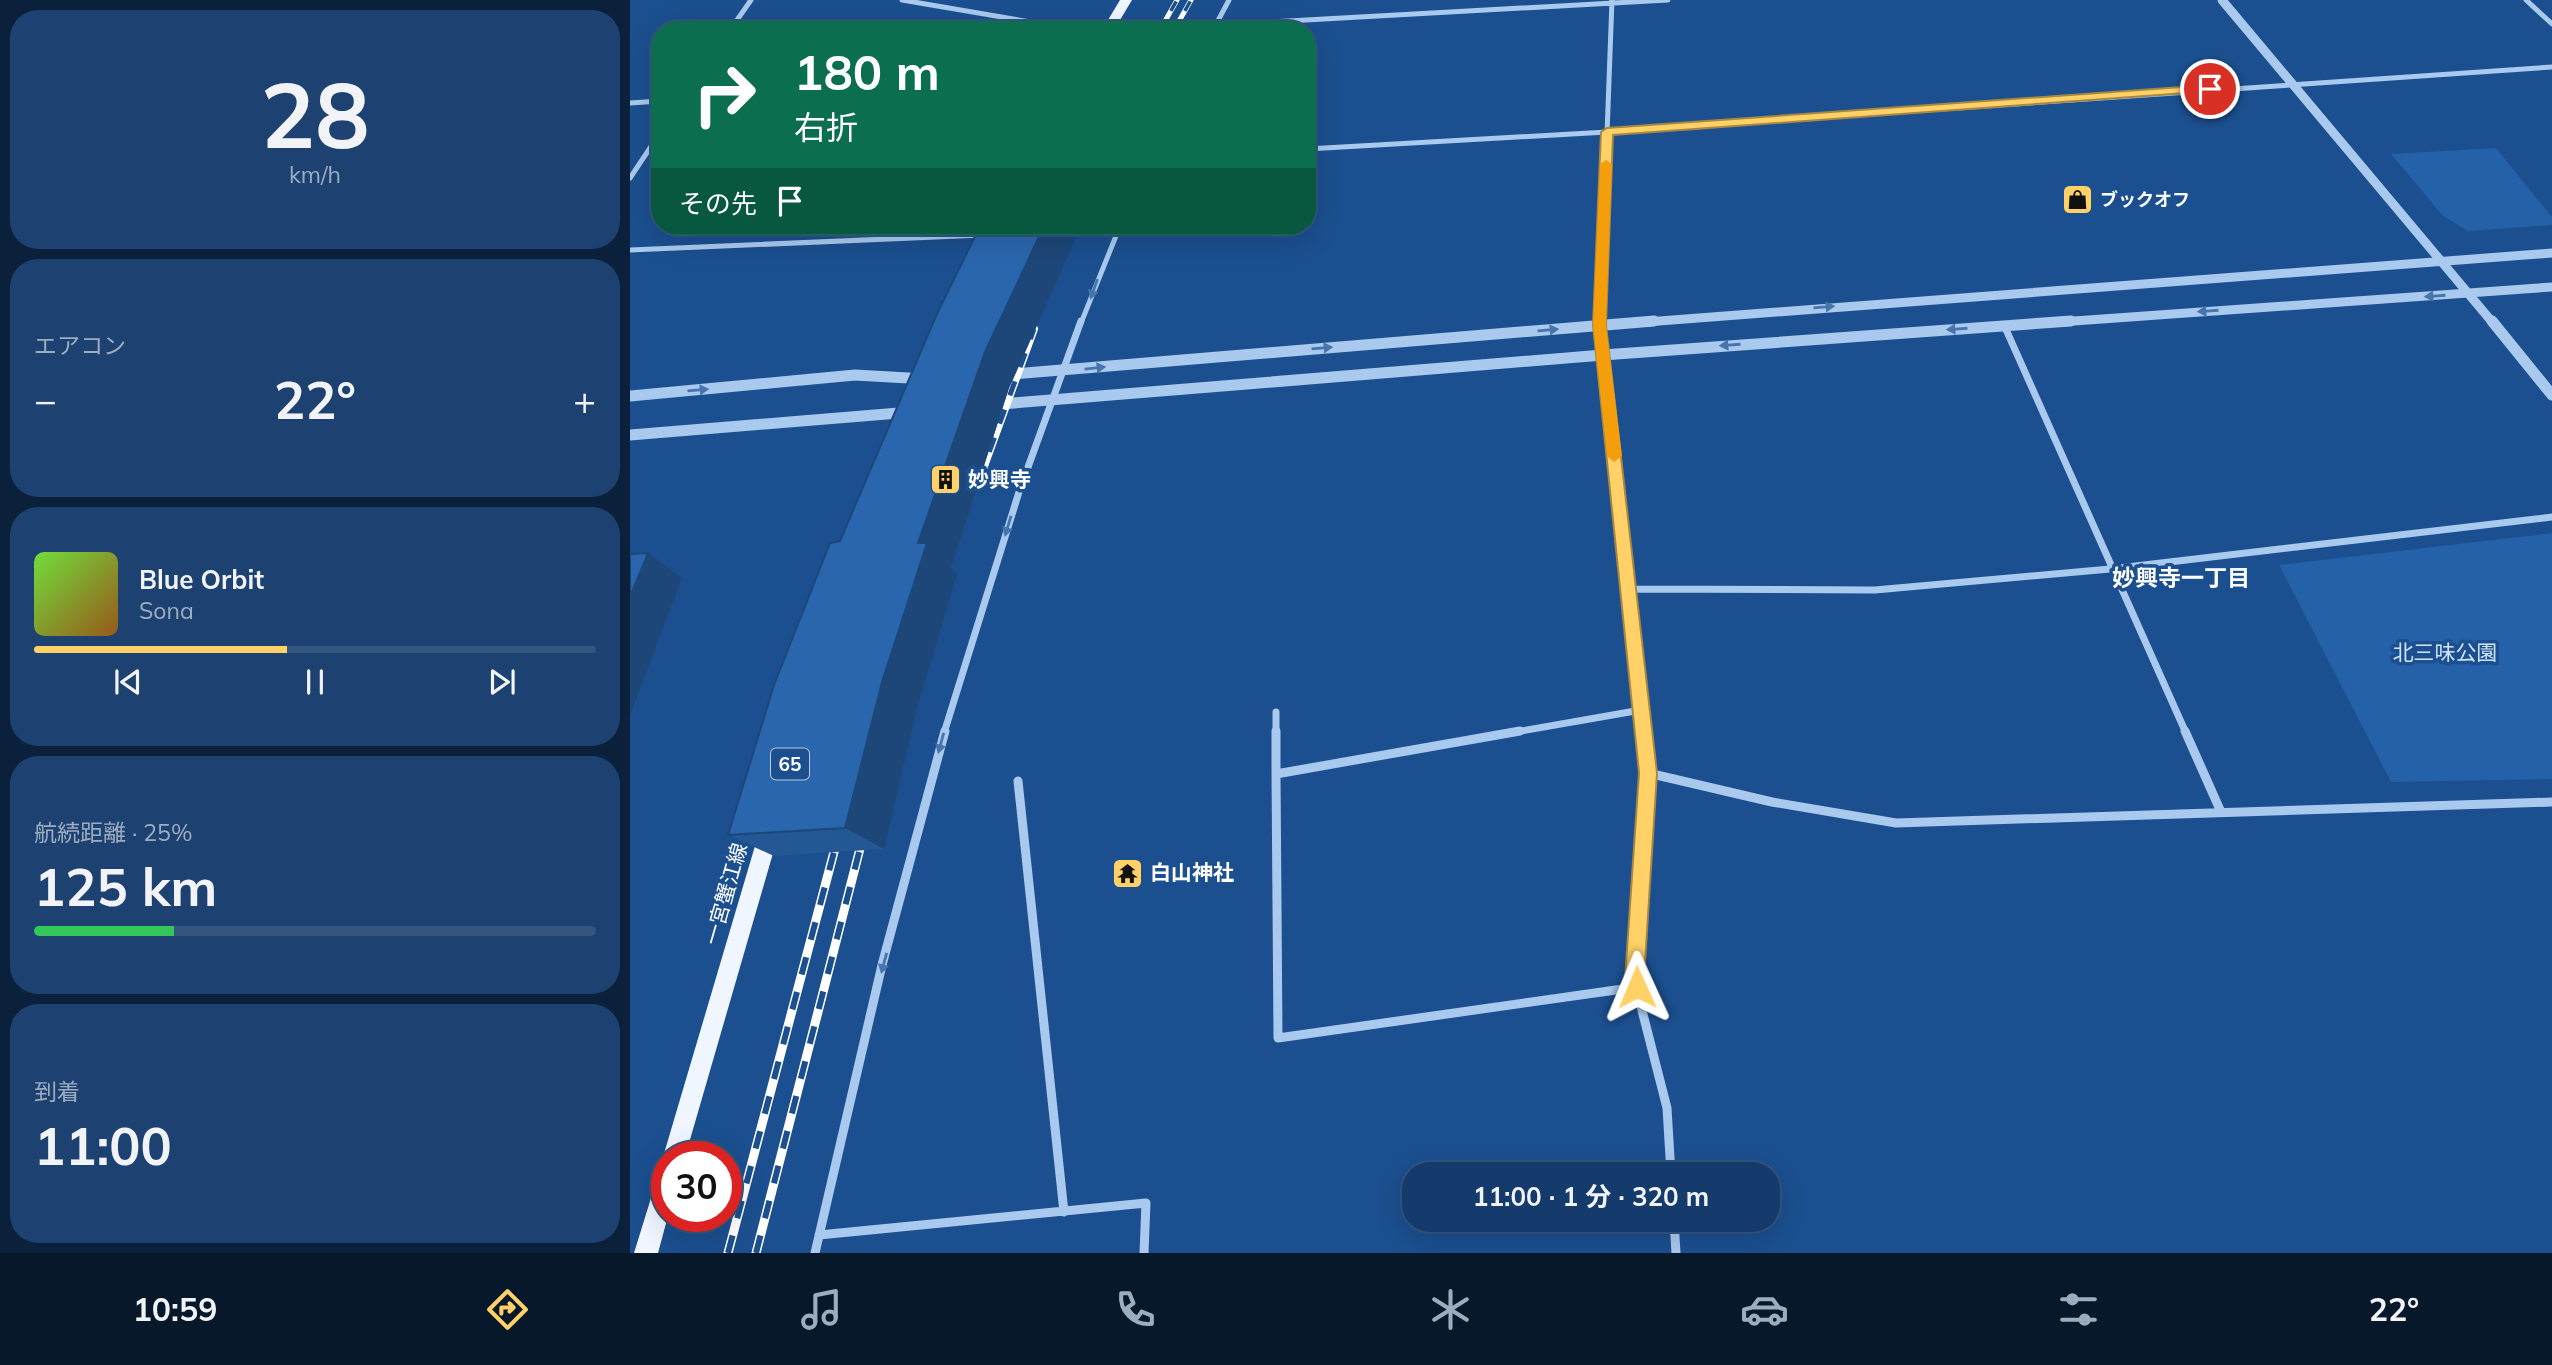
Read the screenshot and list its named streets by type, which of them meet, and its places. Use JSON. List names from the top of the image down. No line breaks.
{"streets":{"main road":["65","一宮蟹江線"]},"districts":["妙興寺一丁目"],"parks":["北三味公園"],"places":{"shop":["ブックオフ"],"building":["妙興寺"],"temple":["白山神社"]},"page":{"tile":[["28","km/h"],"エアコン",["航続距離 · 25%","125 km"],["到着","11:00"]],"turn":["180 m","右折"],"then":"その先","heat":["−","22°","+"],"song":["Blue Orbit","Sona"],"limit":"30","trip":"11:00 · 1 分 · 320 m","tabs":["10:59","22°"]}}
